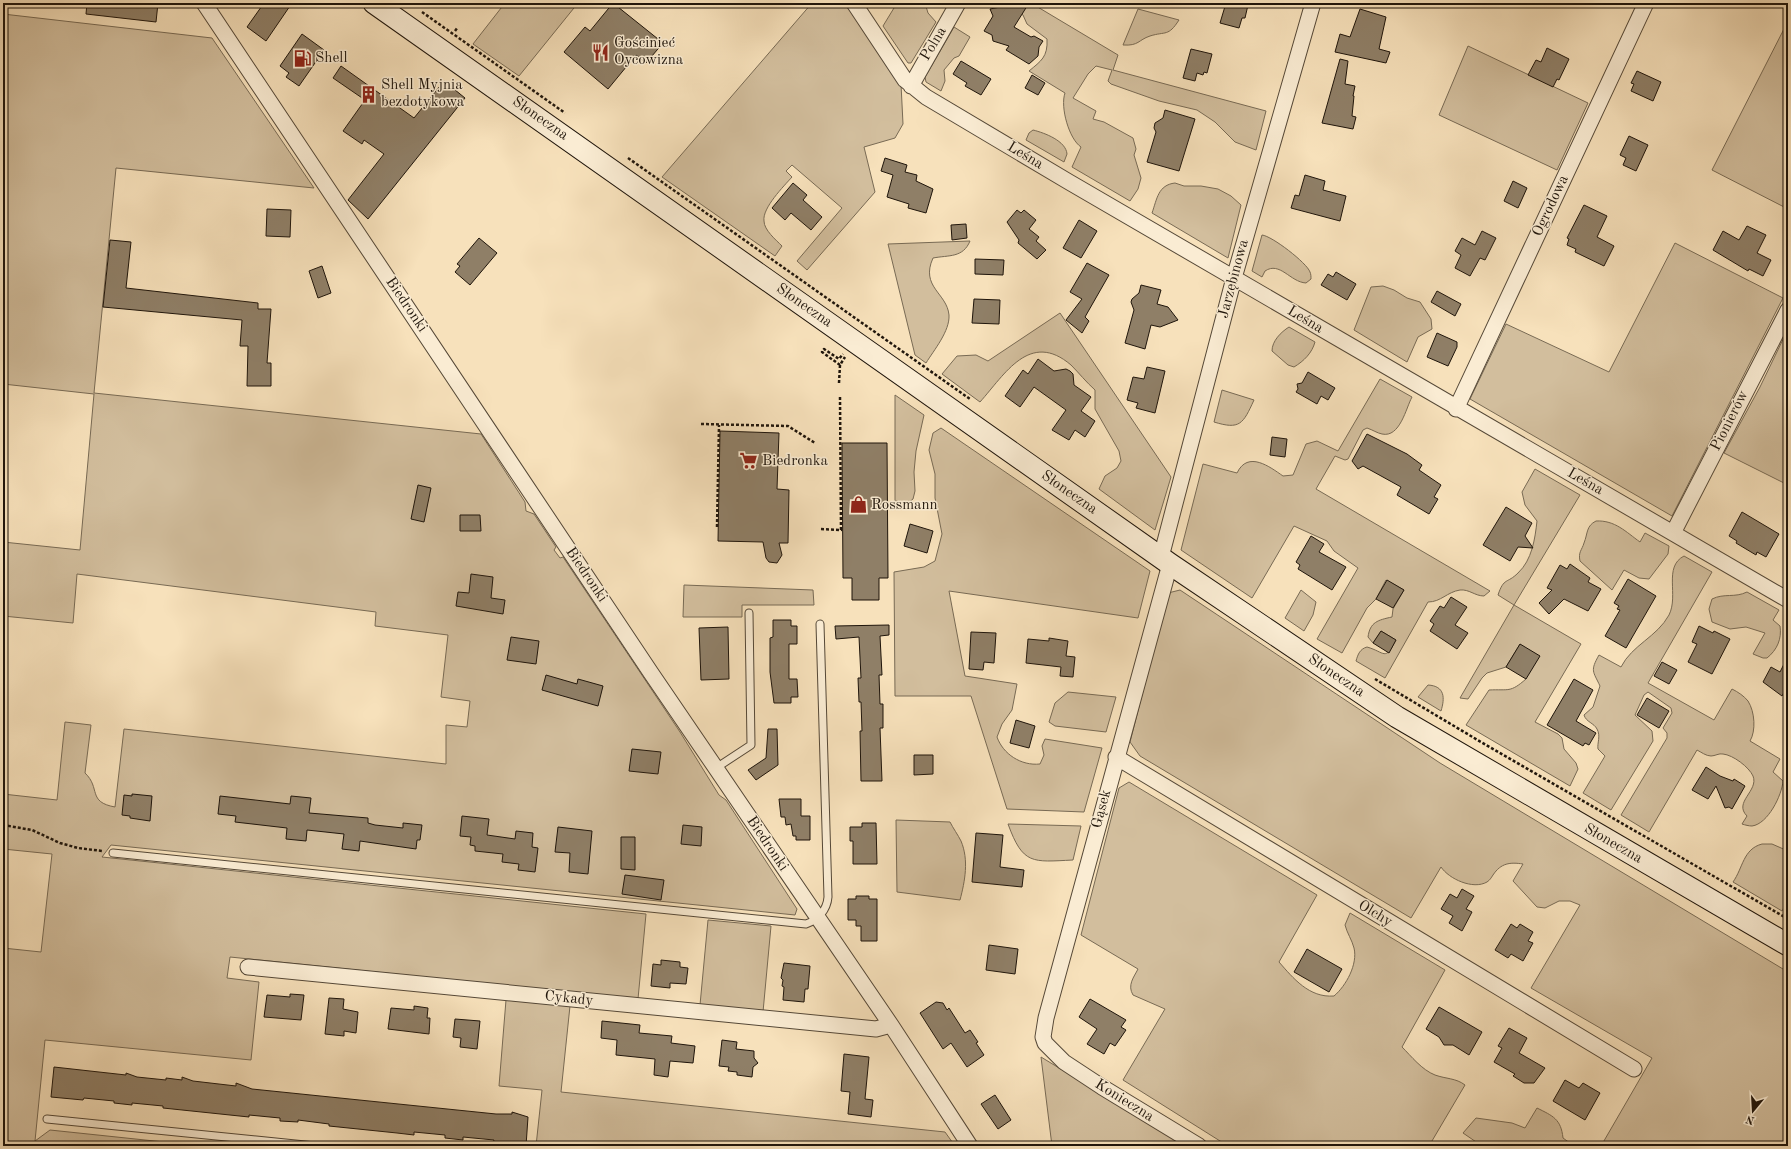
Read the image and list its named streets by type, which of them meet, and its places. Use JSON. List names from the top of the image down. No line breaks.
{"streets":{"main road":["Słoneczna"],"street":["Polna","Leśna","Ogrodowa","Jarzębinowa","Biedronki","Pionierów","Gąsek","Olchy","Cykady","Konieczna"]},"crossings":[["Polna","Leśna"],["Słoneczna","Jarzębinowa"],["Słoneczna","Gąsek"],["Leśna","Ogrodowa"],["Leśna","Jarzębinowa"],["Leśna","Pionierów"],["Jarzębinowa","Gąsek"],["Biedronki","Cykady"],["Gąsek","Olchy"],["Gąsek","Konieczna"]],"places":{"restaurant":["Gościnieć Oycowizna"],"fuel station":["Shell"],"building":["Shell Myjnia bezdotykowa"],"supermarket":["Biedronka"],"shop":["Rossmann"]},"north":"bottom"}
